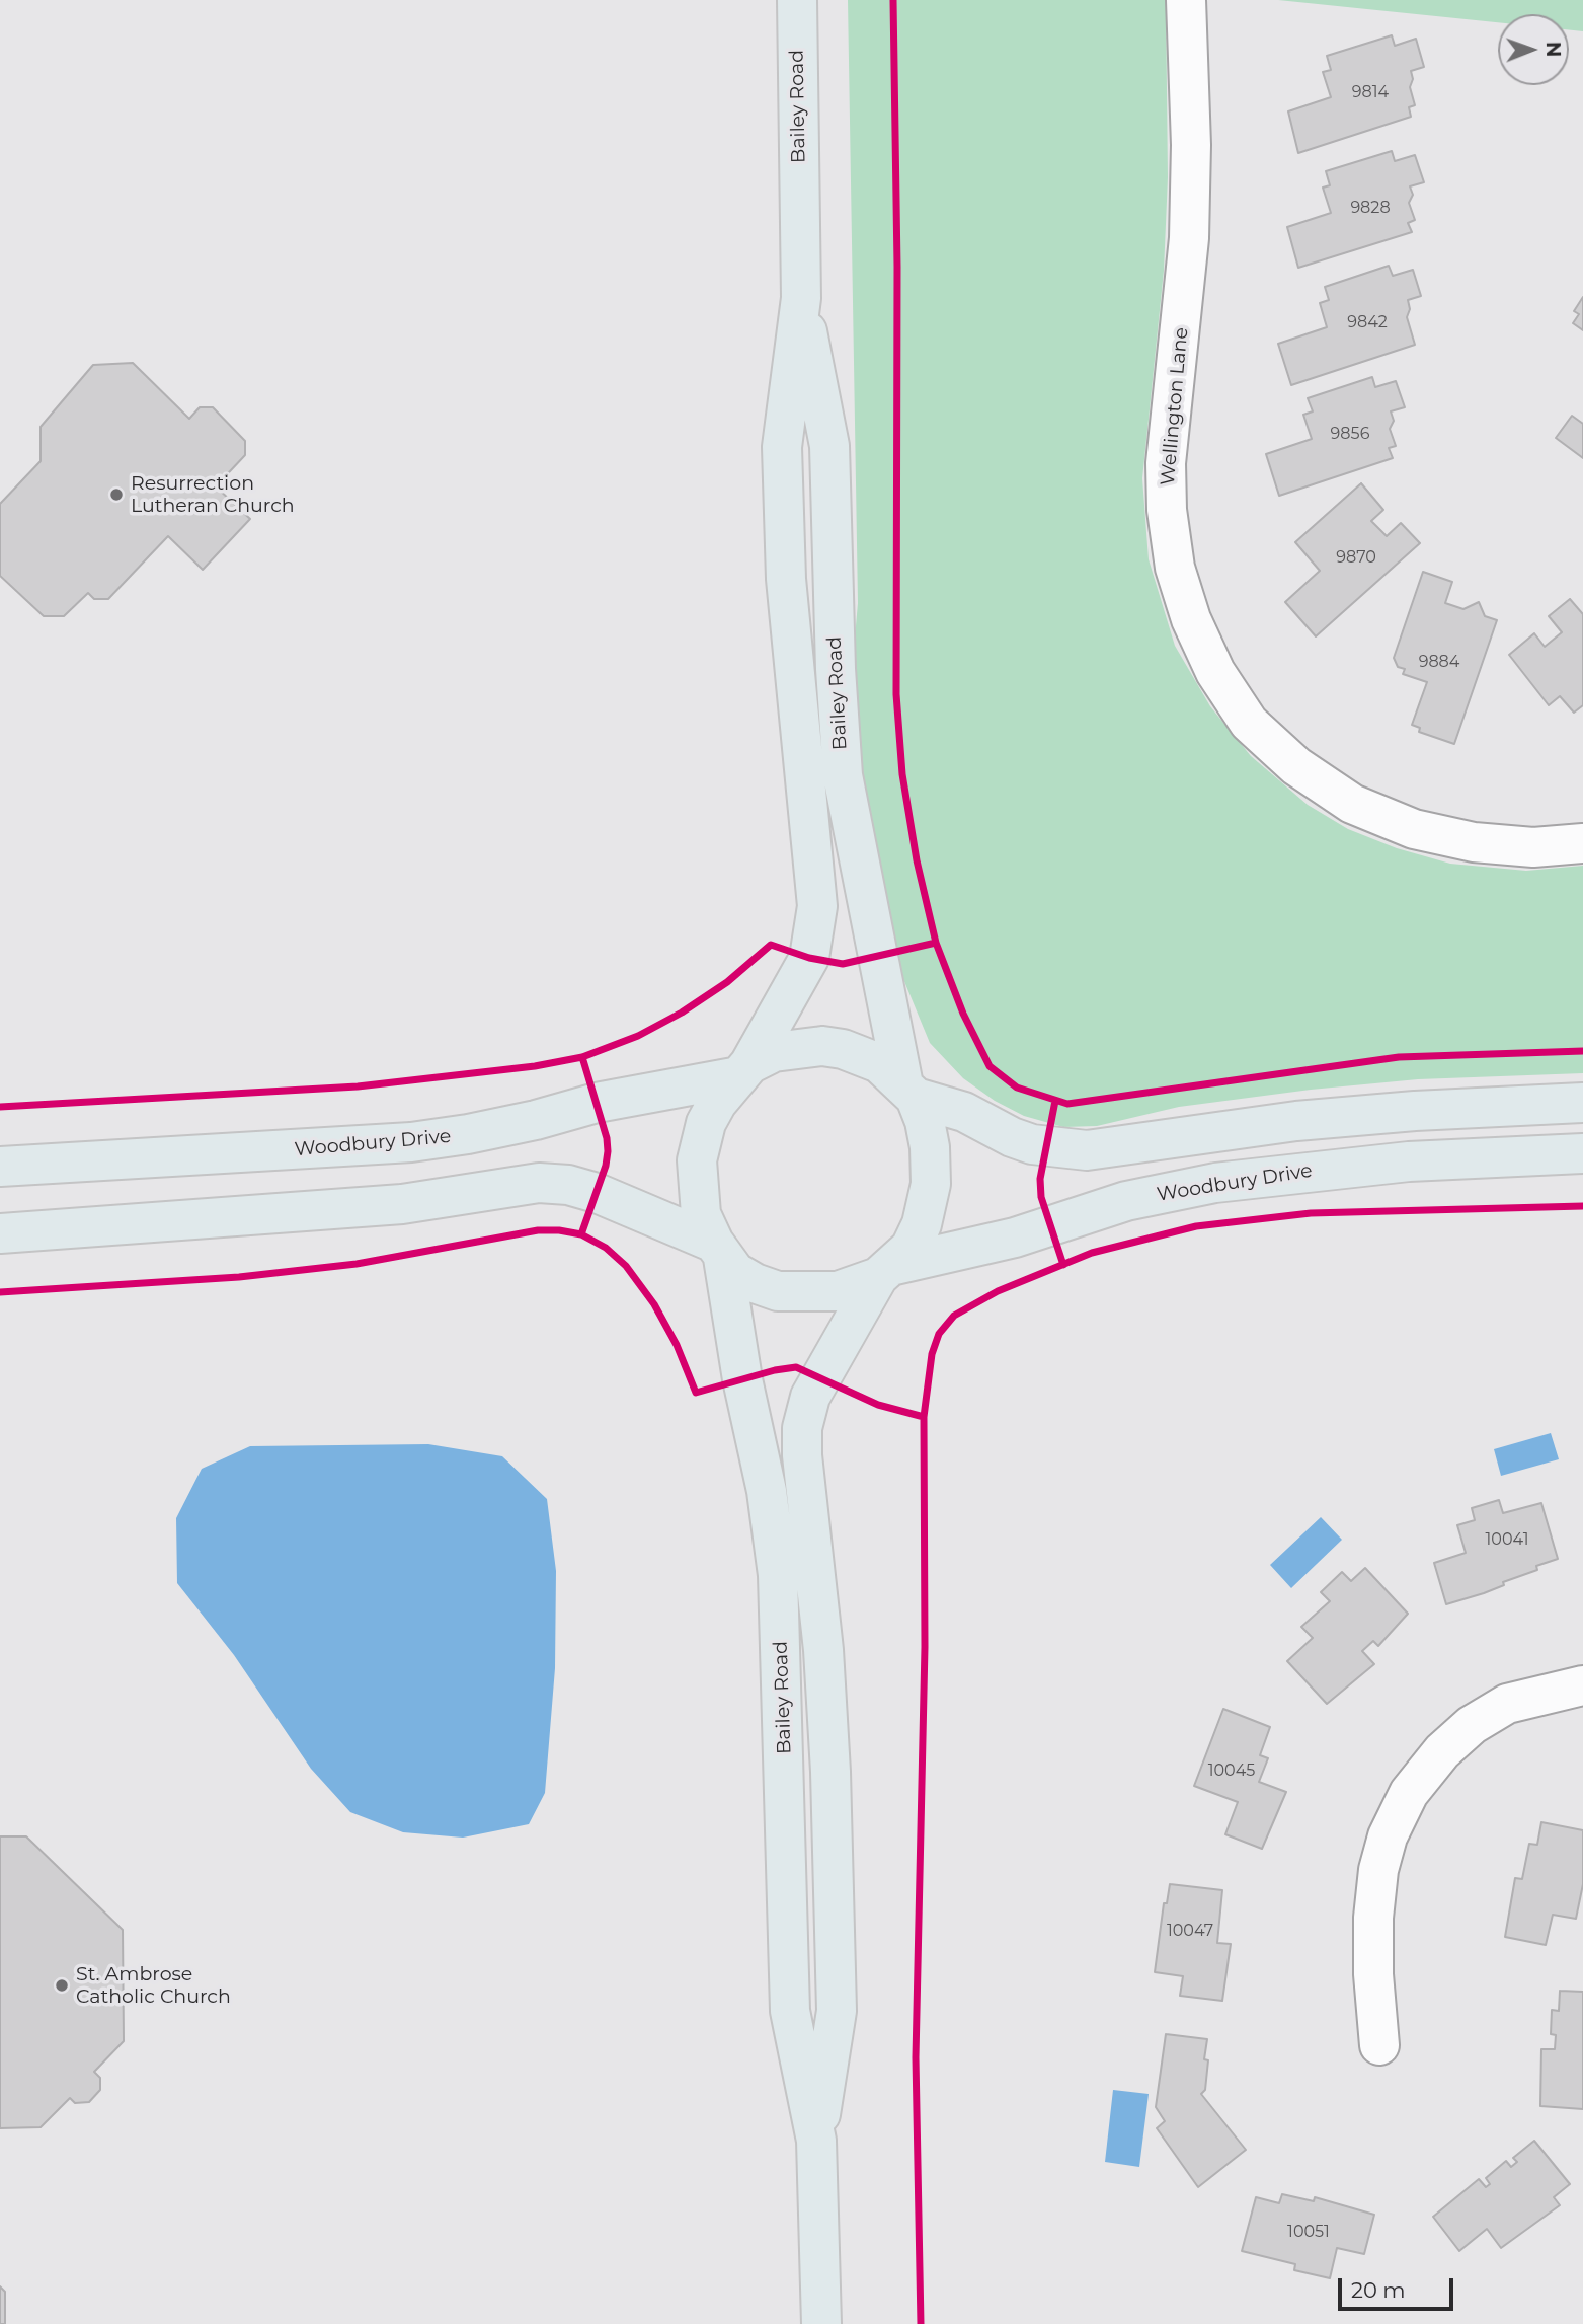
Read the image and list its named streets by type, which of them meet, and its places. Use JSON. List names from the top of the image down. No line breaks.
{"streets":{"main road":["Bailey Road","Woodbury Drive"],"street":["Wellington Lane"]},"crossings":[["Bailey Road","Woodbury Drive"]],"places":["Resurrection Lutheran Church","St. Ambrose Catholic Church"],"house_numbers":["9814","9828","9842","9856","9870","9884","10041","10045","10047","10051"],"scale_bar":"20 m","north":"right"}
